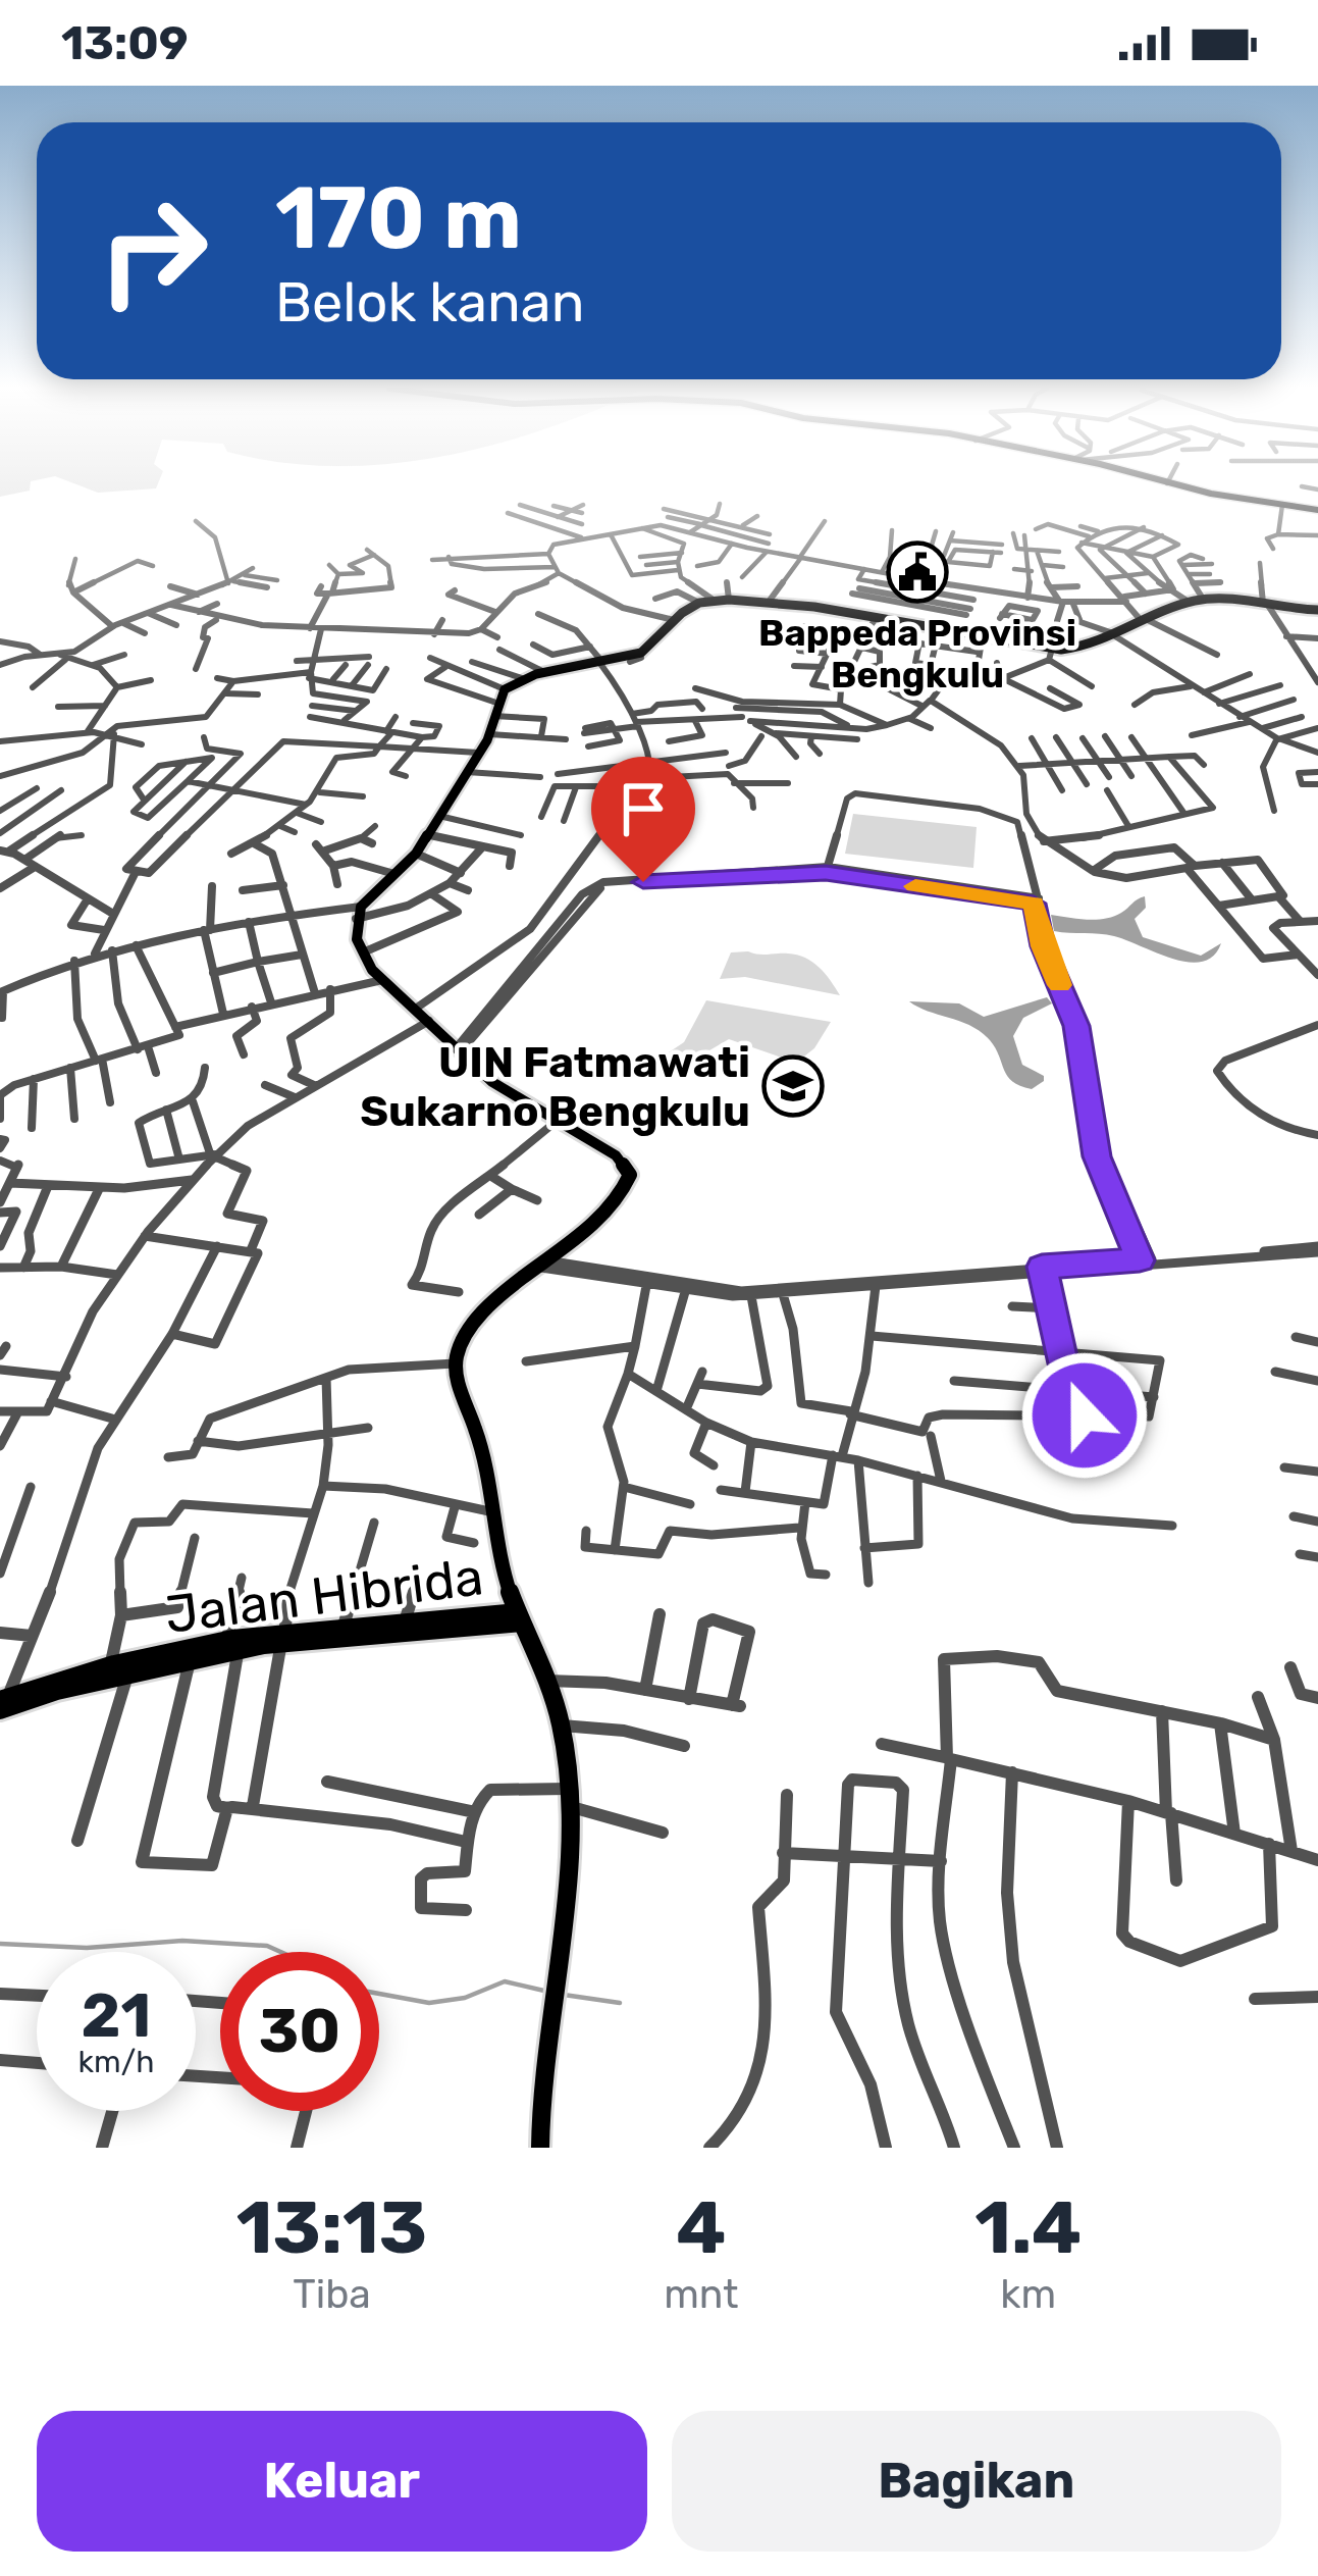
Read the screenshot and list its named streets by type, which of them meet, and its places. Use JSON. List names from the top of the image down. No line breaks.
{"streets":{"main road":["Jalan Hibrida"]},"places":{"public building":["Bappeda Provinsi Bengkulu"],"school or university":["UIN Fatmawati Sukarno Bengkulu"]},"page":{"status":"13:09","turn":["170 m","Belok kanan"],"speed":"21 km/h","limit":"30","eta":["13:13","Tiba","4","mnt","1.4","km"],"buttons":["Keluar","Bagikan"]}}
